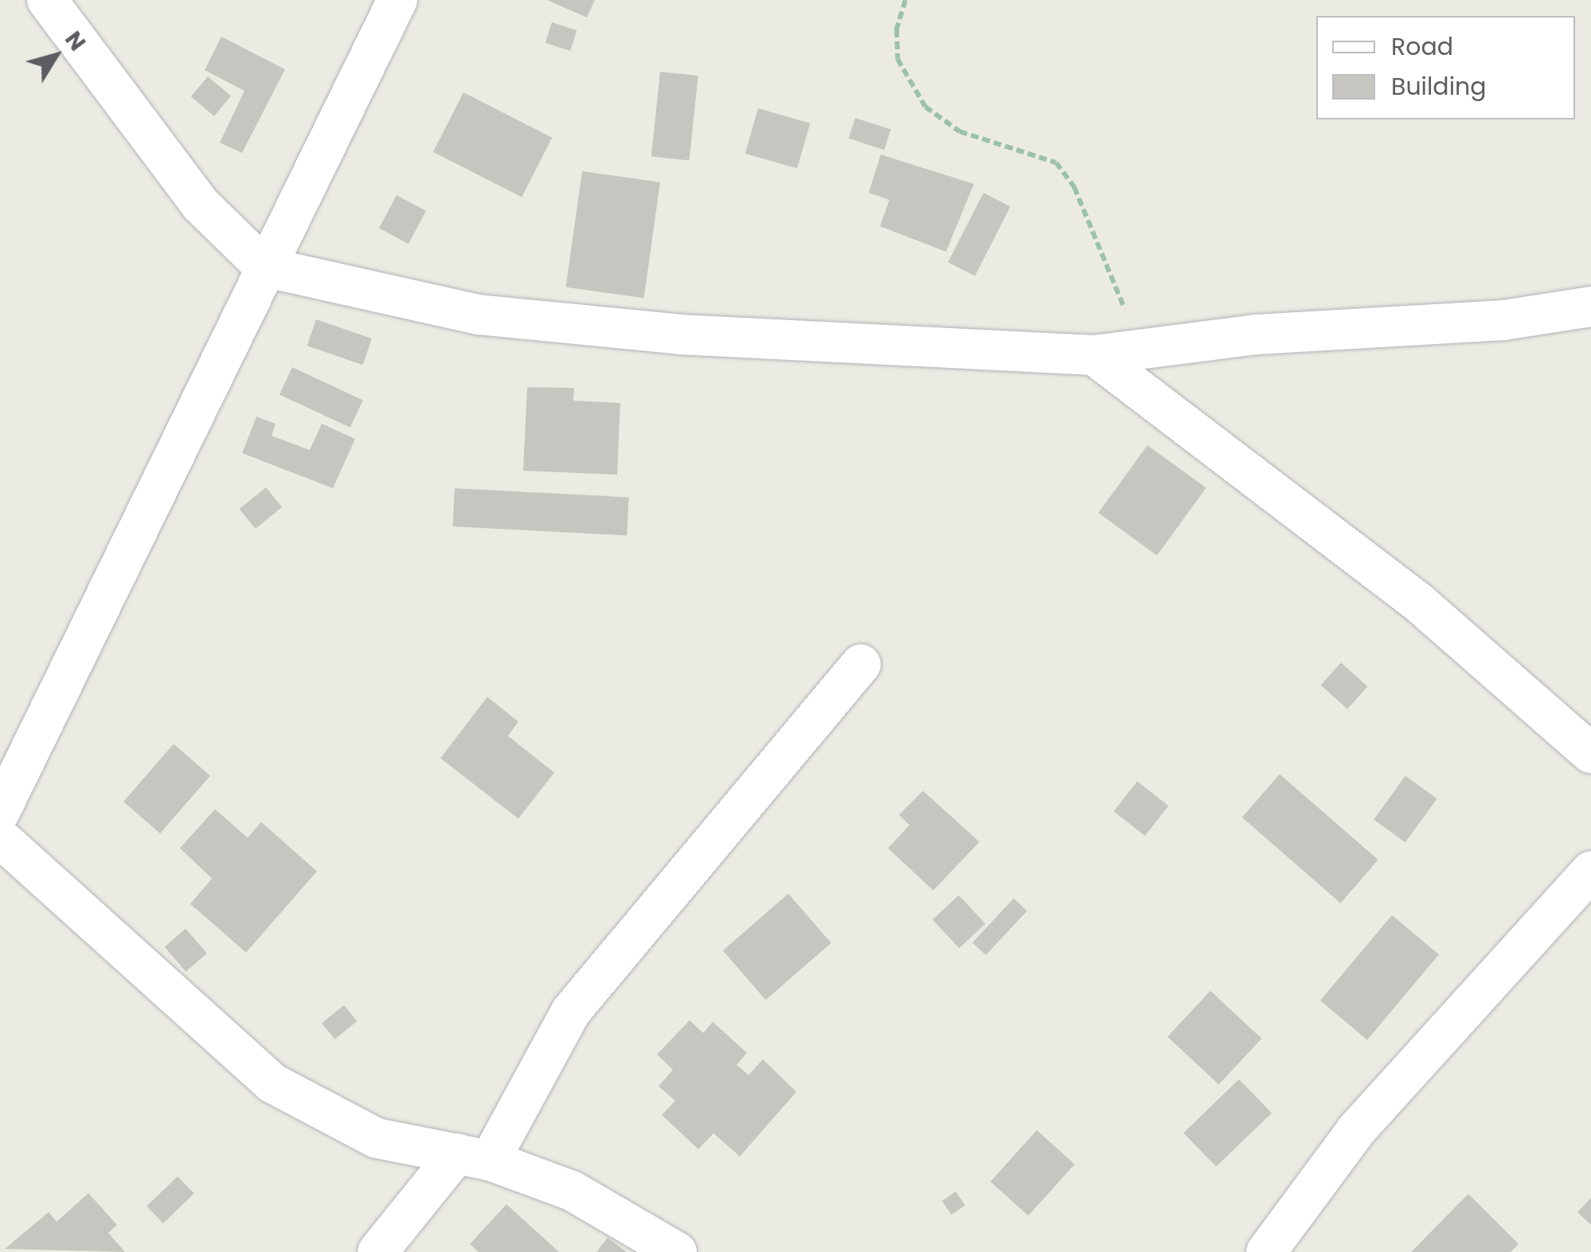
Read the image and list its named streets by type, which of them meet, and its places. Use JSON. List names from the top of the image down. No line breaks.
{"legend":["Road","Building"],"north":"top right"}
